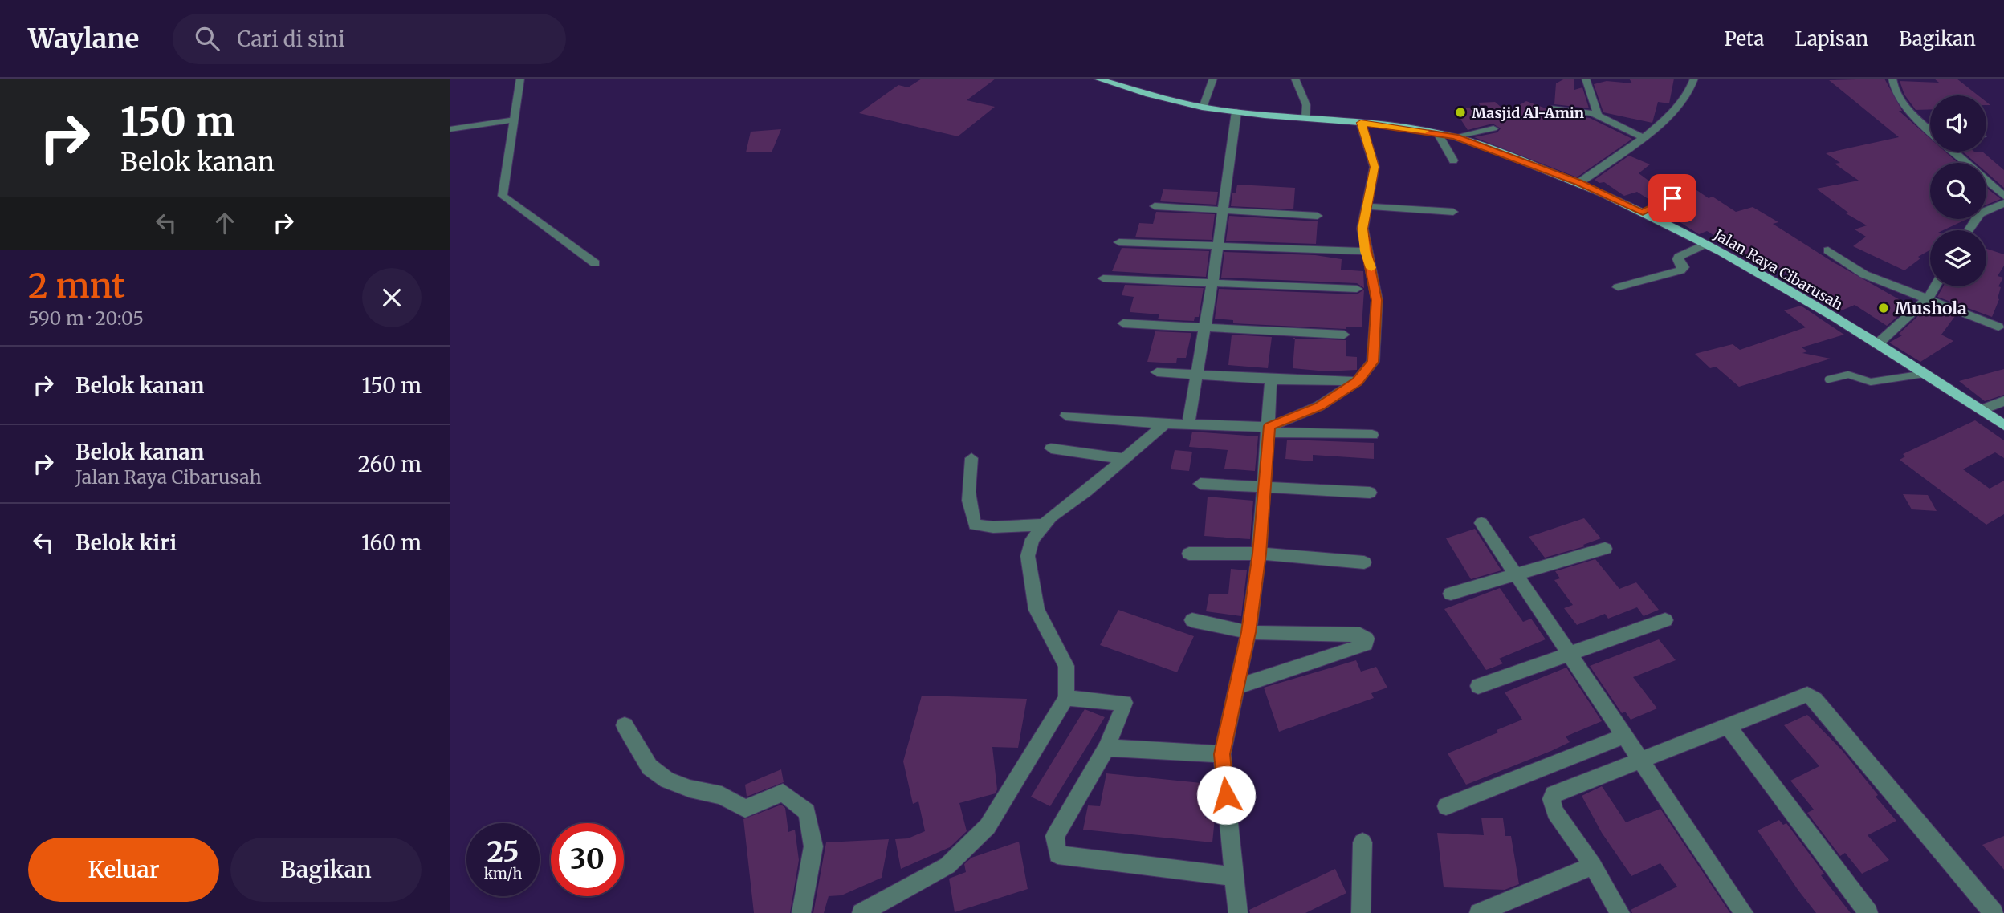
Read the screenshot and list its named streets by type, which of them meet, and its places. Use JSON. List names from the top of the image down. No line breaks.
{"streets":{"main road":["Jalan Raya Cibarusah"]},"places":["Masjid Al-Amin","Mushola"],"page":{"header":"Waylane","search":"Cari di sini","nav":["Peta","Lapisan","Bagikan"],"turn":["150 m","Belok kanan"],"heading":["2 mnt","590 m · 20:05"],"list":[{"name":"Belok kanan","value":"150 m"},{"name":"Belok kanan","note":"Jalan Raya Cibarusah","value":"260 m"},{"name":"Belok kiri","value":"160 m"}],"speed":"25 km/h","limit":"30","buttons":["Keluar","Bagikan"]}}
